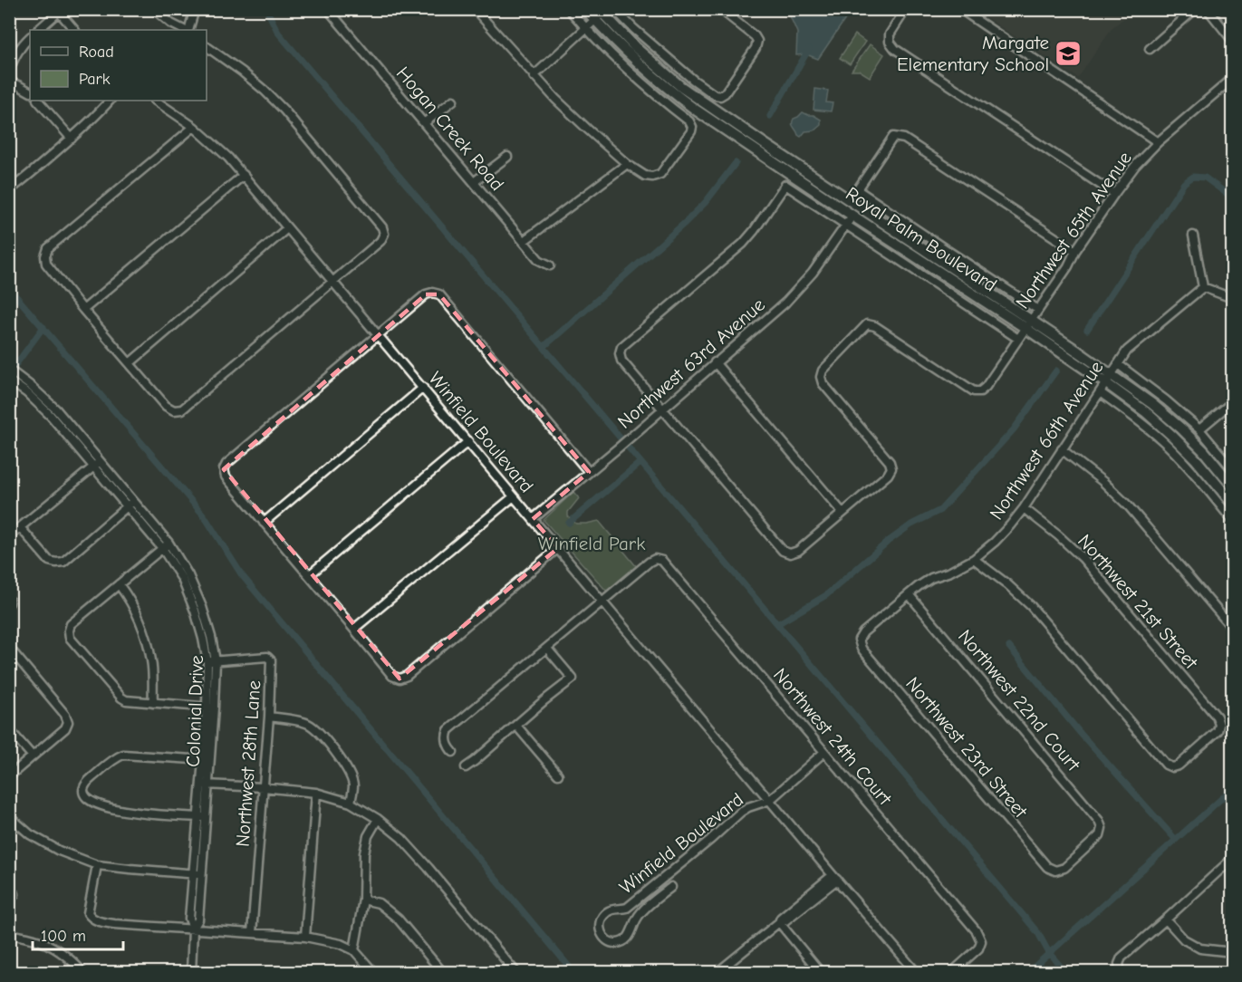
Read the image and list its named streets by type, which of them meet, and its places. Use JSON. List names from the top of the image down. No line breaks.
{"streets":{"main road":["Royal Palm Boulevard"],"street":["Hogan Creek Road","Northwest 65th Avenue","Northwest 63rd Avenue","Winfield Boulevard","Northwest 66th Avenue","Northwest 21st Street","Northwest 22nd Court","Colonial Drive","Northwest 24th Court","Northwest 23rd Street","Northwest 28th Lane"]},"crossings":[["Northwest 65th Avenue","Royal Palm Boulevard"],["Royal Palm Boulevard","Northwest 63rd Avenue"],["Royal Palm Boulevard","Northwest 66th Avenue"],["Northwest 63rd Avenue","Winfield Boulevard"],["Winfield Boulevard","Northwest 24th Court"],["Northwest 66th Avenue","Northwest 21st Street"],["Northwest 66th Avenue","Northwest 22nd Court"],["Northwest 66th Avenue","Northwest 23rd Street"],["Northwest 22nd Court","Northwest 23rd Street"],["Colonial Drive","Northwest 28th Lane"]],"parks":["Winfield Park"],"places":{"school or university":["Margate Elementary School"]},"legend":["Road","Park"],"scale_bar":"100 m"}
